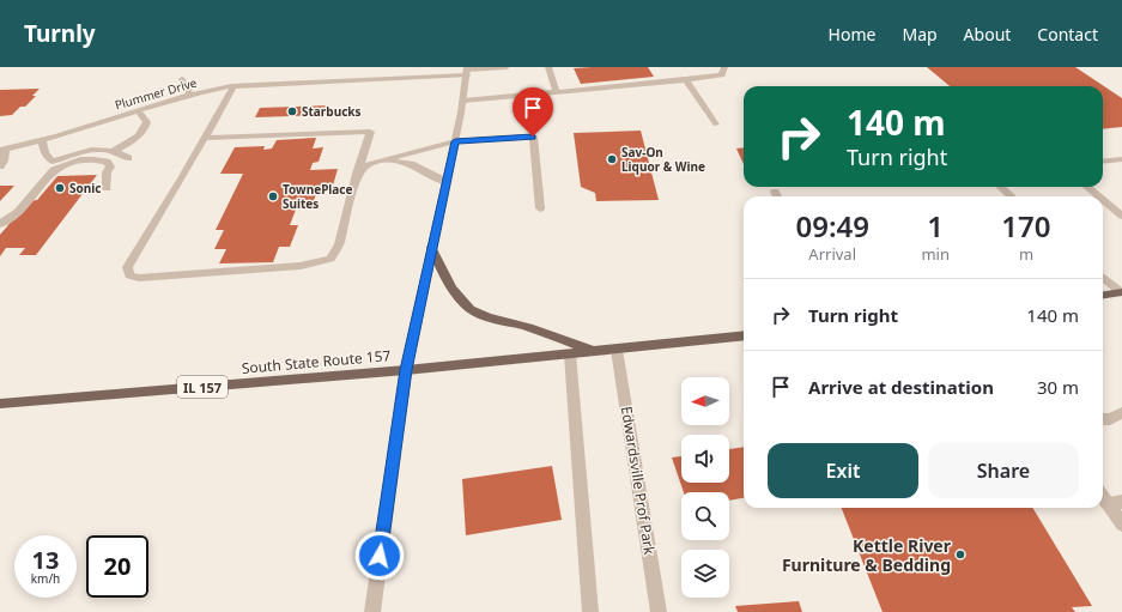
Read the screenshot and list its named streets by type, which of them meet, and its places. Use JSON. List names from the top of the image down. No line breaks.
{"streets":{"main road":["South State Route 157","IL 157"],"street":["Plummer Drive","Edwardsville Prof Park"]},"crossings":[["South State Route 157","Edwardsville Prof Park"]],"places":["Starbucks","Sav-On Liquor & Wine","Sonic","TownePlace Suites","Kettle River Furniture & Bedding"],"north":"left","page":{"header":"Turnly","nav":["Home","Map","About","Contact"],"turn":["140 m","Turn right"],"eta":["09:49","Arrival","1","min","170","m"],"list":[{"name":"Turn right","value":"140 m"},{"name":"Arrive at destination","value":"30 m"}],"buttons":["Exit","Share"],"speed":"13 km/h","limit":"20"}}
